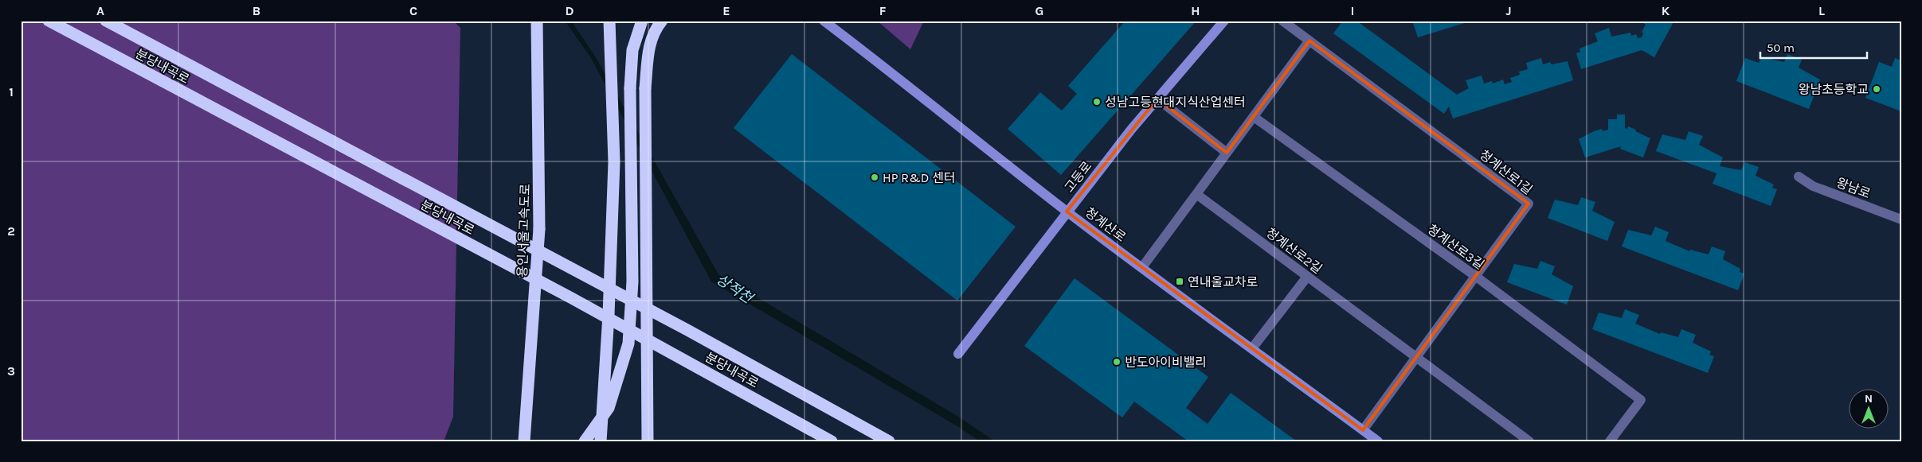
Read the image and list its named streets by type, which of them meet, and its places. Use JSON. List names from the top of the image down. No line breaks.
{"streets":{"highway":["분당내곡로","용인서울고속도로"],"main road":["고등로","청계산로"],"street":["청계산로1길","왕남로","청계산로3길","청계산로2길"]},"crossings":[["청계산로1길","청계산로"],["청계산로1길","청계산로3길"],["청계산로1길","청계산로2길"],["고등로","청계산로"]],"water":["상적천"],"places":{"other":["왕남초등학교","성남고등현대지식산업센터","HP R&D 센터","반도아이비밸리"],"transit":["연내울교차로"]},"scale_bar":"50 m","north":"top","grid":{"columns":["A","B","C","D","E","F","G","H","I","J","K","L"],"rows":["1","2","3"]}}
